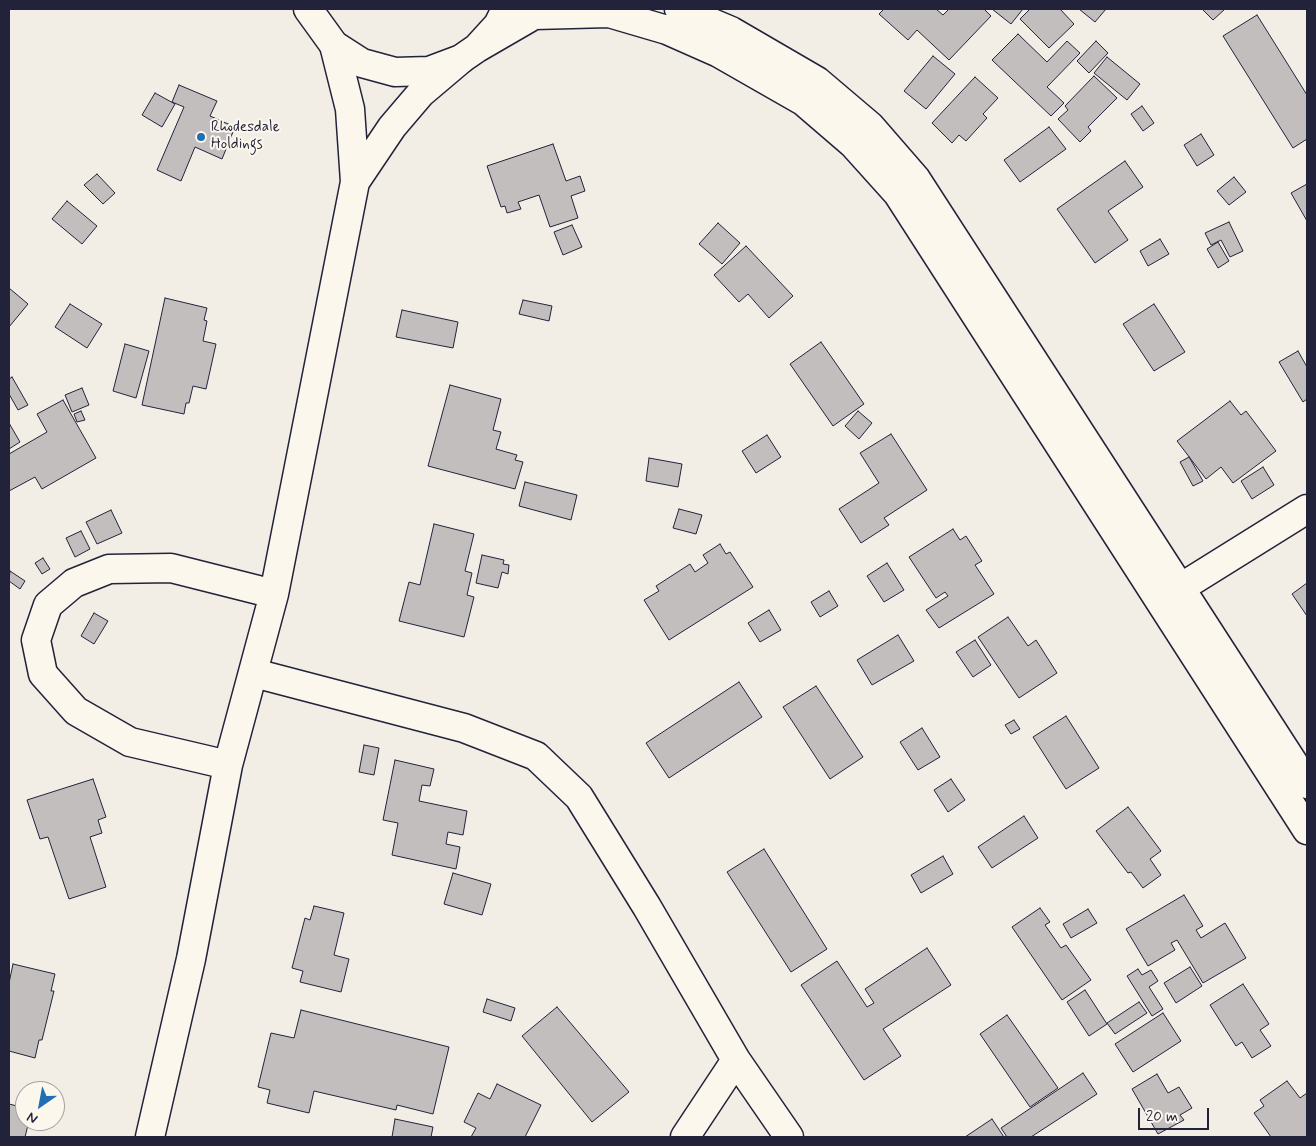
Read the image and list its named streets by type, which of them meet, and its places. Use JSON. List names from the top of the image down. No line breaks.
{"places":["Rhodesdale Holdings"],"scale_bar":"20 m","north":"bottom left"}
